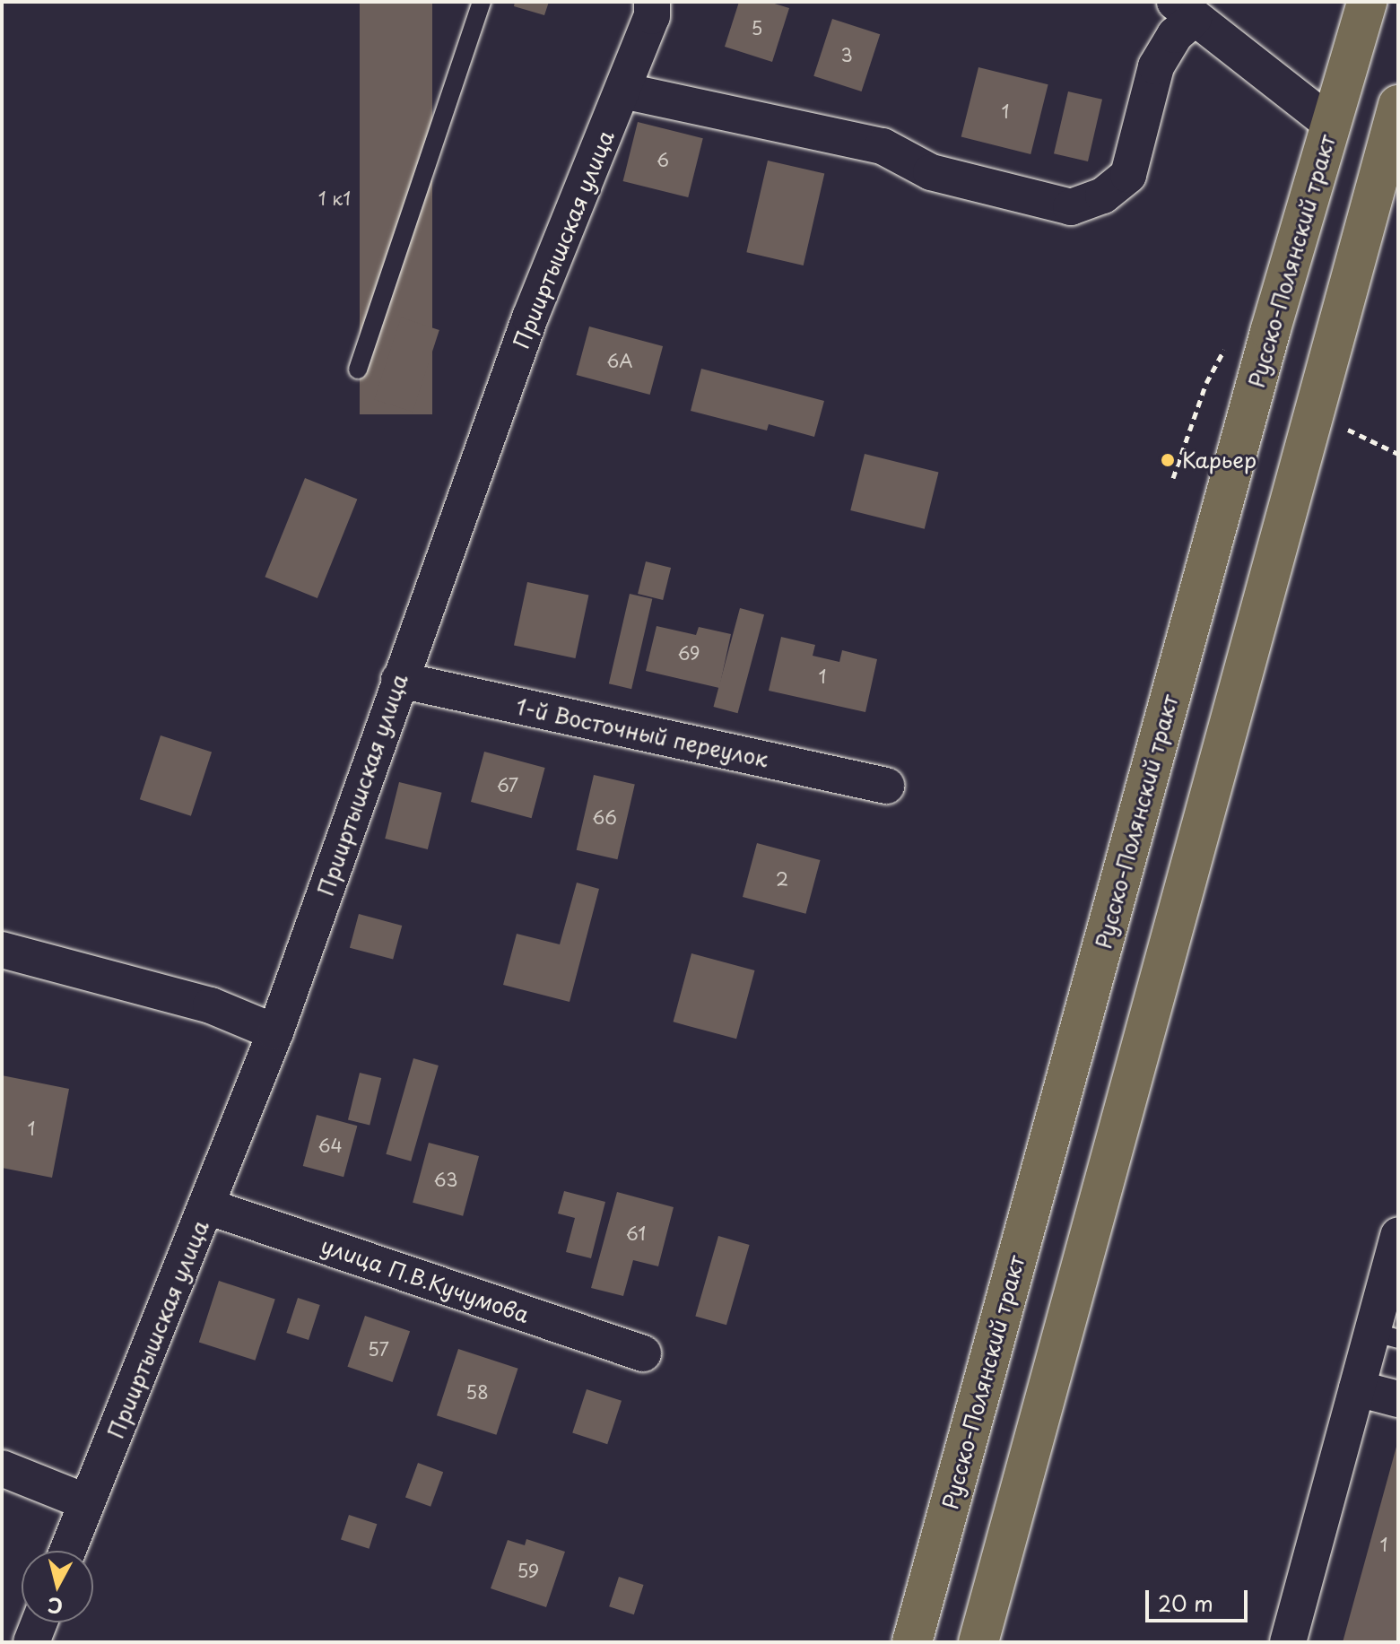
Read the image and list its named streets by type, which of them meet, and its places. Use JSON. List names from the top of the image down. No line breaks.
{"streets":{"main road":["Русско-Полянский тракт"],"street":["Прииртышская улица","1-й Восточный переулок","улица П.В.Кучумова"]},"crossings":[["Прииртышская улица","1-й Восточный переулок"],["Прииртышская улица","улица П.В.Кучумова"]],"places":["Карьер"],"house_numbers":["5","3","1","6","1 к1","6А","69","1","67","66","2","1","64","63","61","57","58","1","59"],"scale_bar":"20 m","north":"bottom"}
